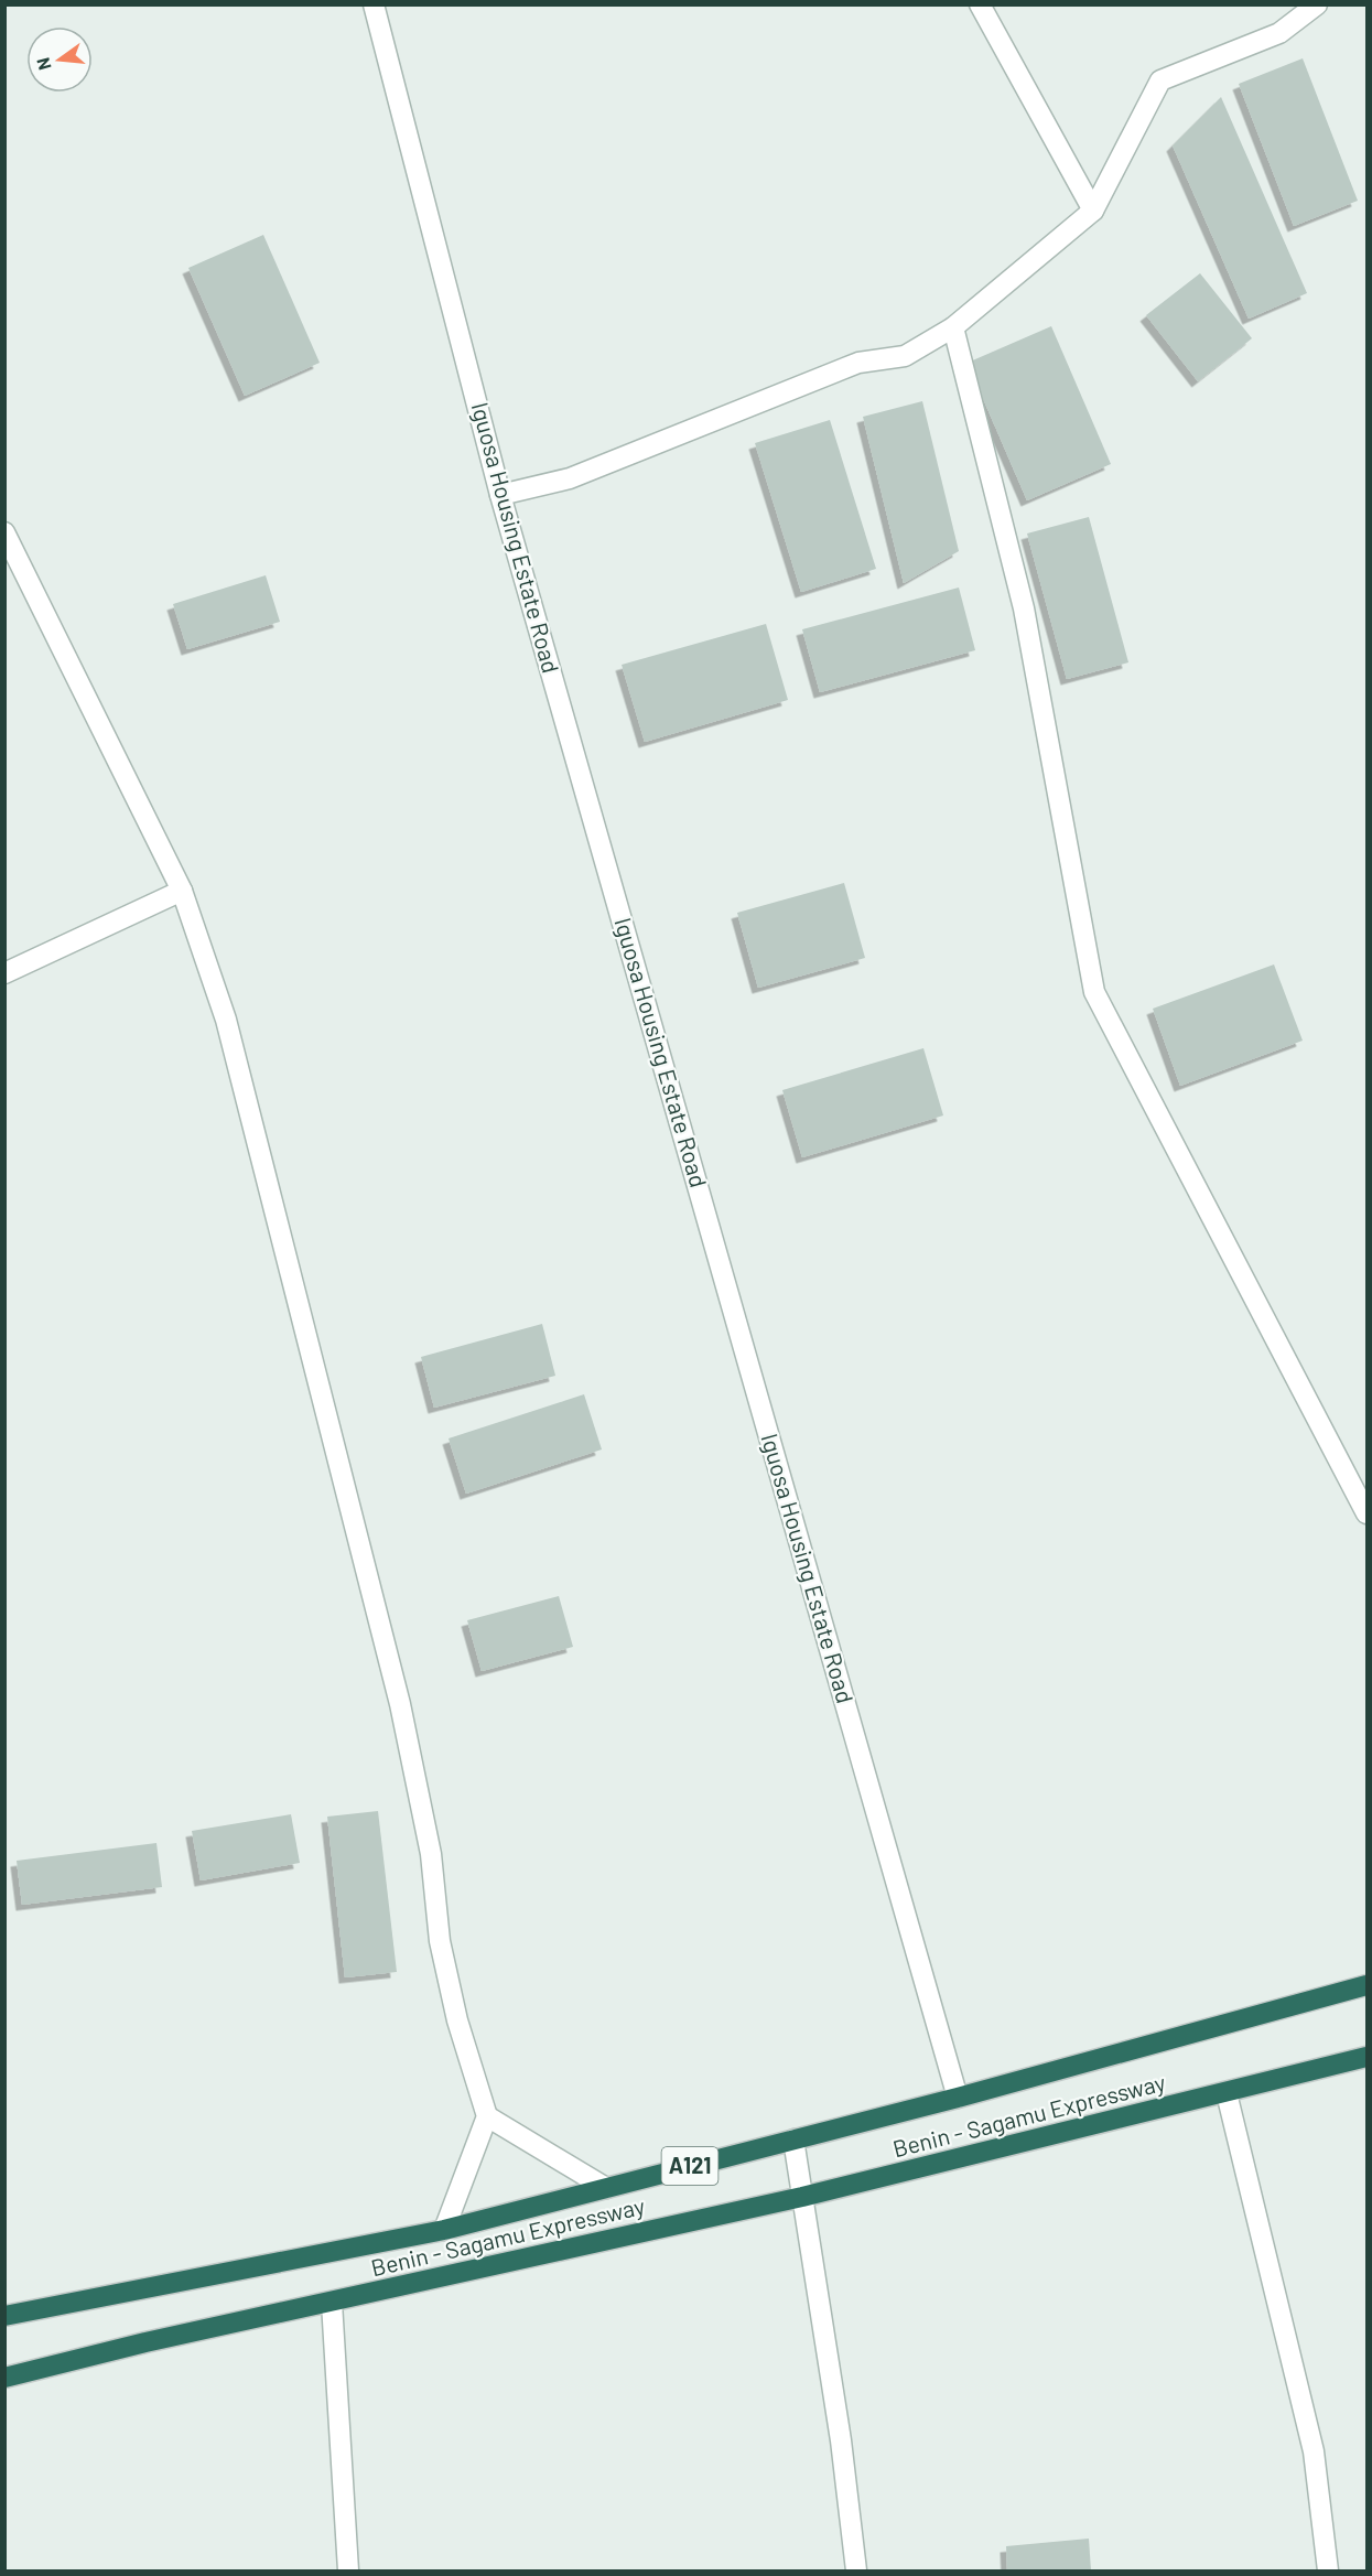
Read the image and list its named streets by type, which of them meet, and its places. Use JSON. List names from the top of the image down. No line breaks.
{"streets":{"highway":["Benin - Sagamu Expressway","A121"],"street":["Iguosa Housing Estate Road"]},"crossings":[["Iguosa Housing Estate Road","A121"]],"north":"left"}
